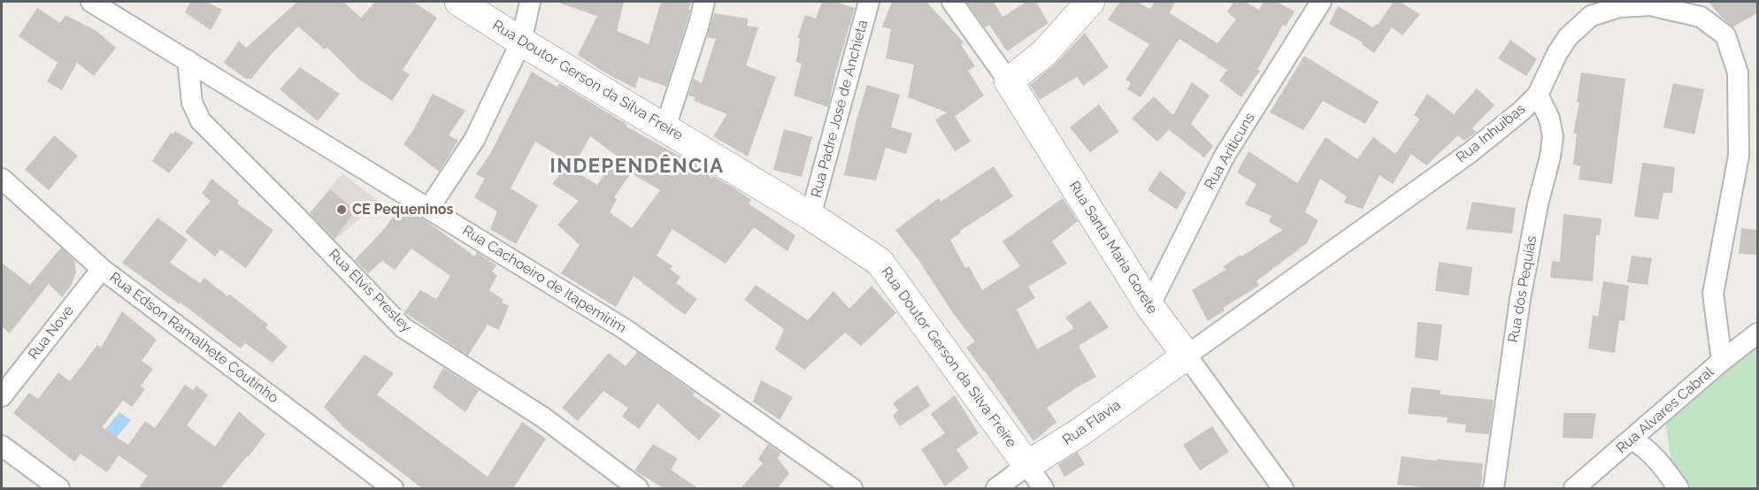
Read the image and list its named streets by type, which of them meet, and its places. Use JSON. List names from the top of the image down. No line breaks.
{"streets":{"street":["Rua Doutor Gerson da Silva Freire","Rua Padre José de Anchieta","Rua Inhuibas","Rua Ariticuns","Rua Santa Maria Gorete","Rua Cachoeiro de Itapemirim","Rua dos Pequiás","Rua Elvis Presley","Rua Nove","Rua Edson Ramalhete Coutinho","Rua Alvares Cabral","Rua Flavia"]},"crossings":[["Rua Doutor Gerson da Silva Freire","Rua Padre José de Anchieta"],["Rua Doutor Gerson da Silva Freire","Rua Flavia"],["Rua Inhuibas","Rua Santa Maria Gorete"],["Rua Inhuibas","Rua dos Pequiás"],["Rua Inhuibas","Rua Alvares Cabral"],["Rua Inhuibas","Rua Flavia"],["Rua Ariticuns","Rua Santa Maria Gorete"],["Rua Santa Maria Gorete","Rua Flavia"],["Rua Cachoeiro de Itapemirim","Rua Elvis Presley"],["Rua Nove","Rua Edson Ramalhete Coutinho"]],"districts":["INDEPENDÊNCIA"],"places":["CE Pequeninos"]}
